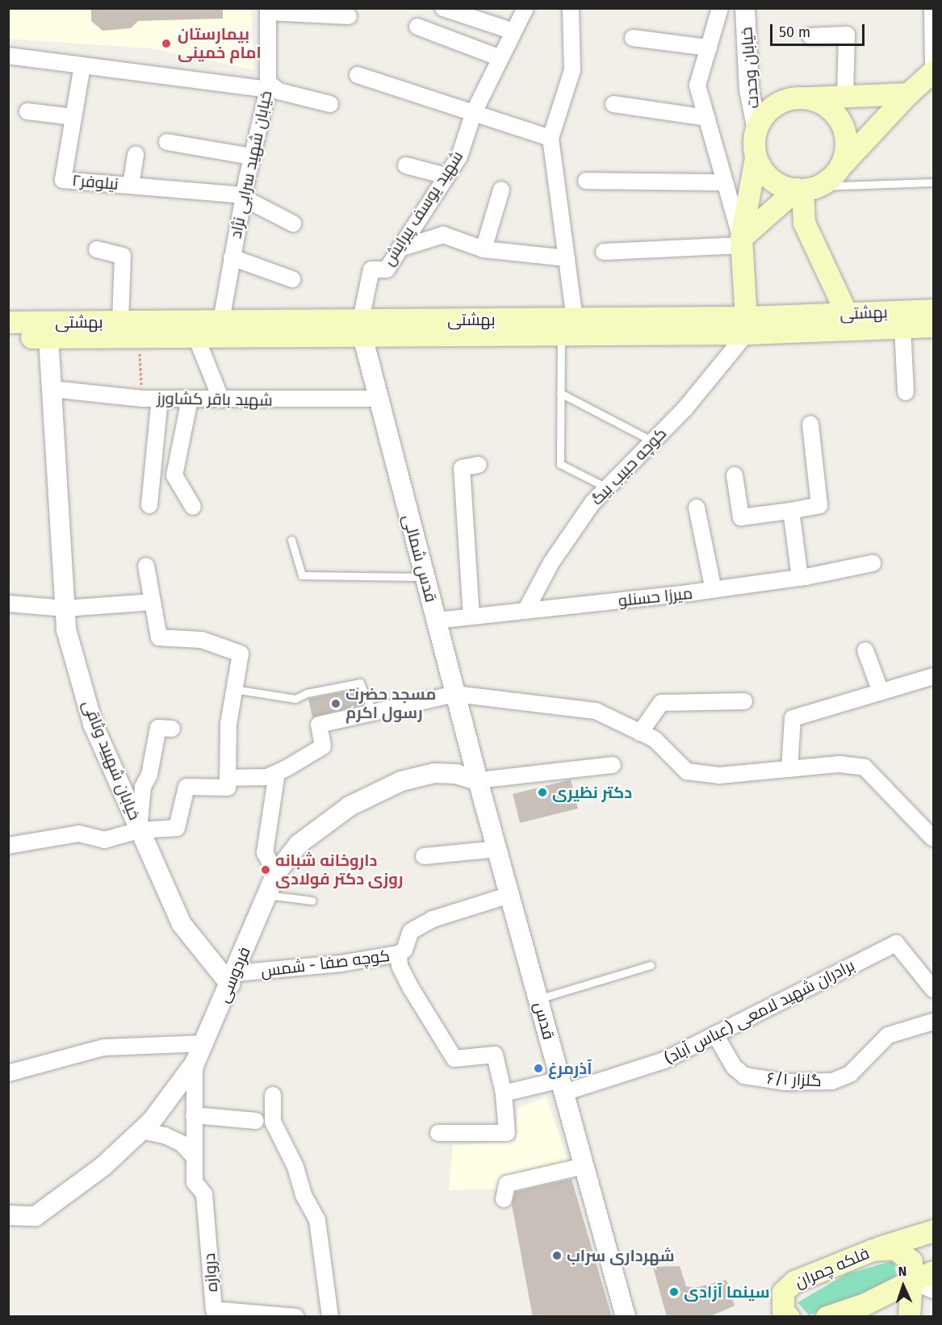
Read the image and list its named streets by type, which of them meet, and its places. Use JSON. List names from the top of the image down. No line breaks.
{"streets":{"main road":["بهشتی","فلکه چمران"],"street":["خیابان وحدت","خیابان شهید سرابی نژاد","نیلوفر۲","شهید یوسف پیرایش","شهید باقر کشاورز","کوچه حبیب بیگ","قدس شمالی","میرزا حسنلو","خیابان شهیید وثاقی","کوچه صفا - شمس","فردوسی","برادران شهید لامعی (عباس آباد)","قدس","گلزار ۶/۱","دروازه"]},"crossings":[["خیابان شهید سرابی نژاد","نیلوفر۲"],["خیابان شهید سرابی نژاد","بهشتی"],["شهید یوسف پیرایش","بهشتی"],["شهید یوسف پیرایش","قدس شمالی"],["بهشتی","کوچه حبیب بیگ"],["بهشتی","قدس شمالی"],["بهشتی","خیابان شهیید وثاقی"],["شهید باقر کشاورز","قدس شمالی"],["شهید باقر کشاورز","خیابان شهیید وثاقی"],["کوچه حبیب بیگ","میرزا حسنلو"],["قدس شمالی","میرزا حسنلو"],["قدس شمالی","فردوسی"],["قدس شمالی","قدس"],["خیابان شهیید وثاقی","کوچه صفا - شمس"],["خیابان شهیید وثاقی","فردوسی"],["کوچه صفا - شمس","فردوسی"],["کوچه صفا - شمس","قدس"],["فردوسی","قدس"],["فردوسی","دروازه"],["برادران شهید لامعی (عباس آباد)","قدس"],["برادران شهید لامعی (عباس آباد)","گلزار ۶/۱"]],"places":["بیمارستان امام خمینی","مسجد حضرت رسول اکرم","دکتر نظیری","داروخانه شبانه روزی دکتر فولادی","آذرمرغ","شهرداری سراب","سینما آزادی"],"scale_bar":"50 m","north":"top"}
